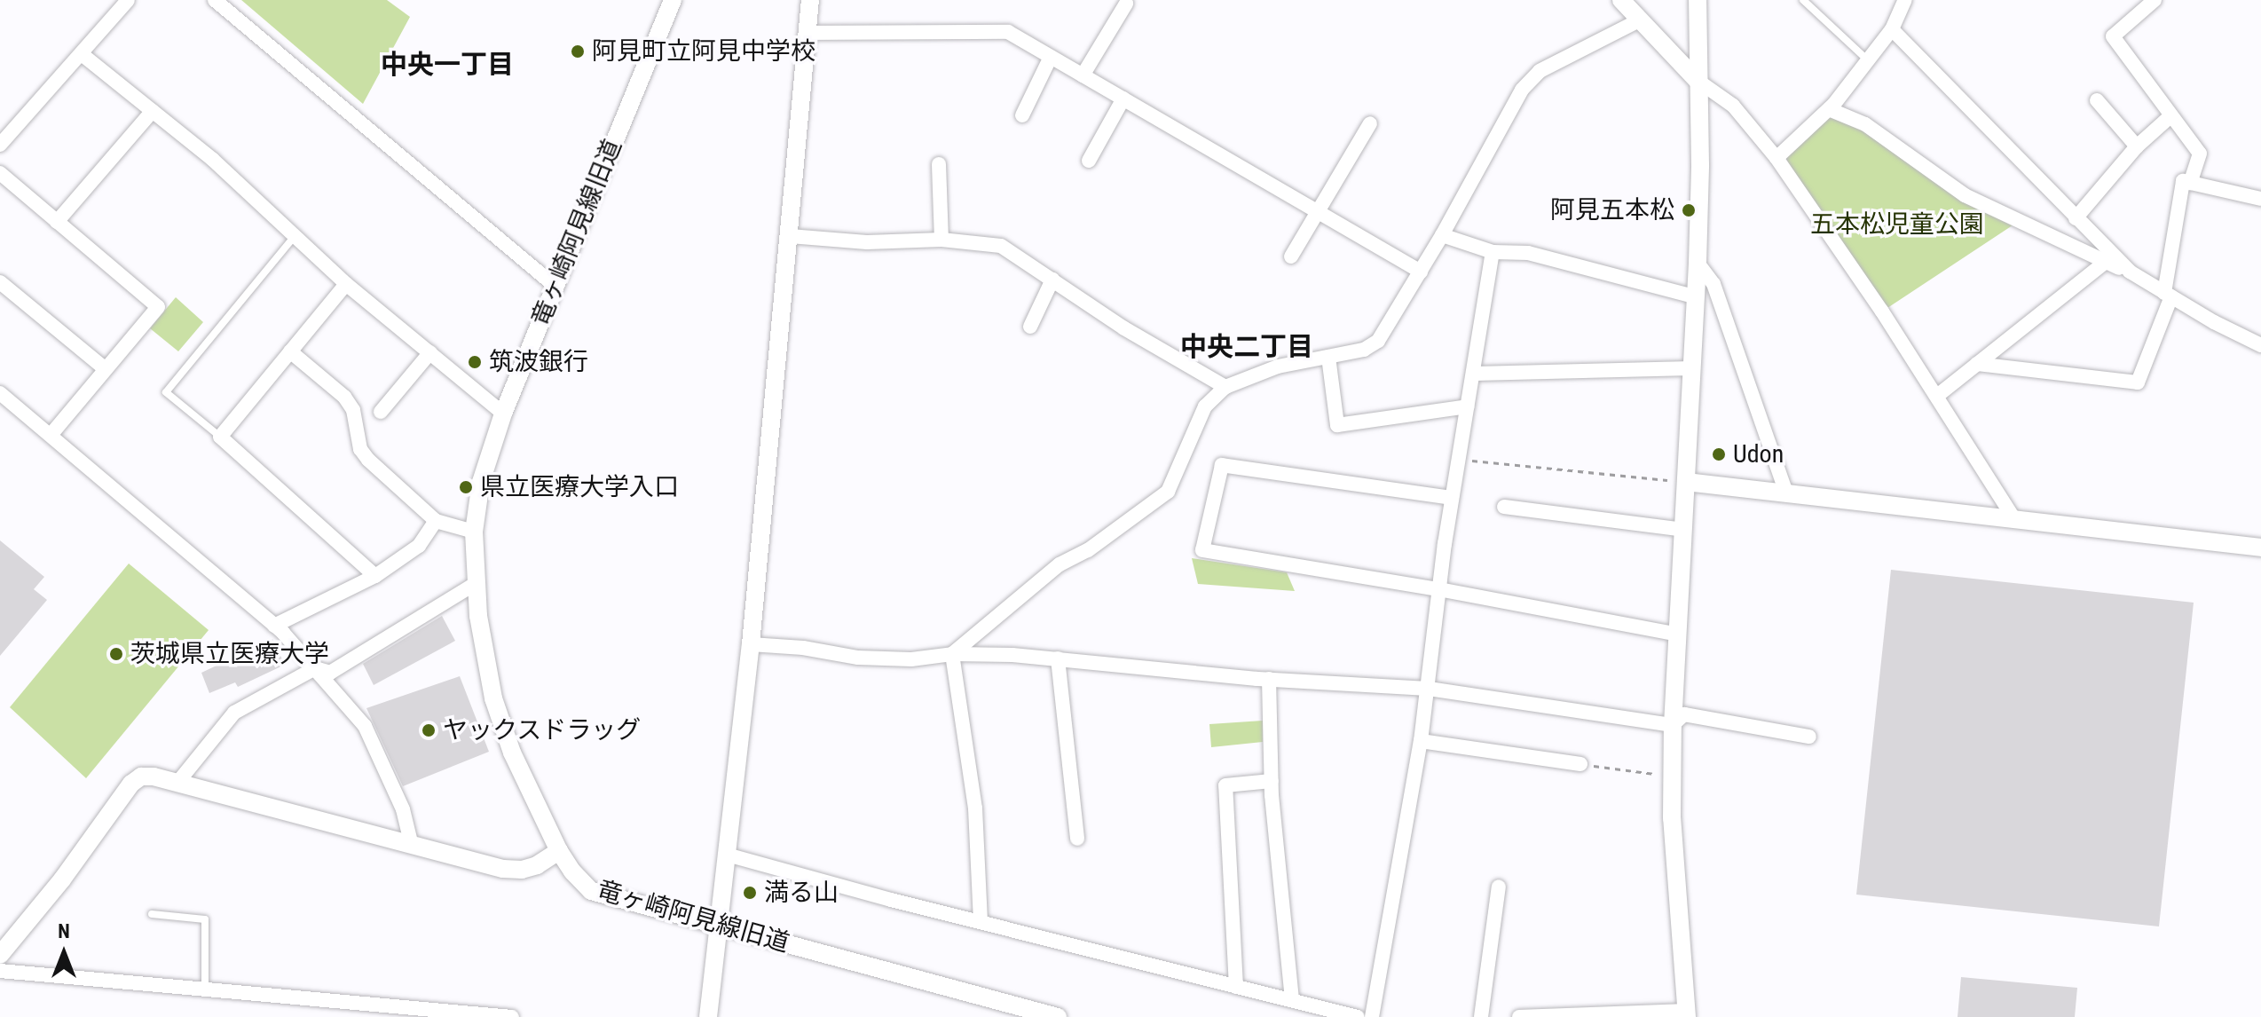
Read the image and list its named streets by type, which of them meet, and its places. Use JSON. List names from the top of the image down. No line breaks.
{"streets":{"street":["竜ヶ崎阿見線旧道"]},"districts":["中央一丁目","中央二丁目"],"parks":["五本松児童公園"],"places":["阿見町立阿見中学校","阿見五本松","筑波銀行","Udon","県立医療大学入口","茨城県立医療大学","ヤックスドラッグ","満る山"],"north":"top"}
